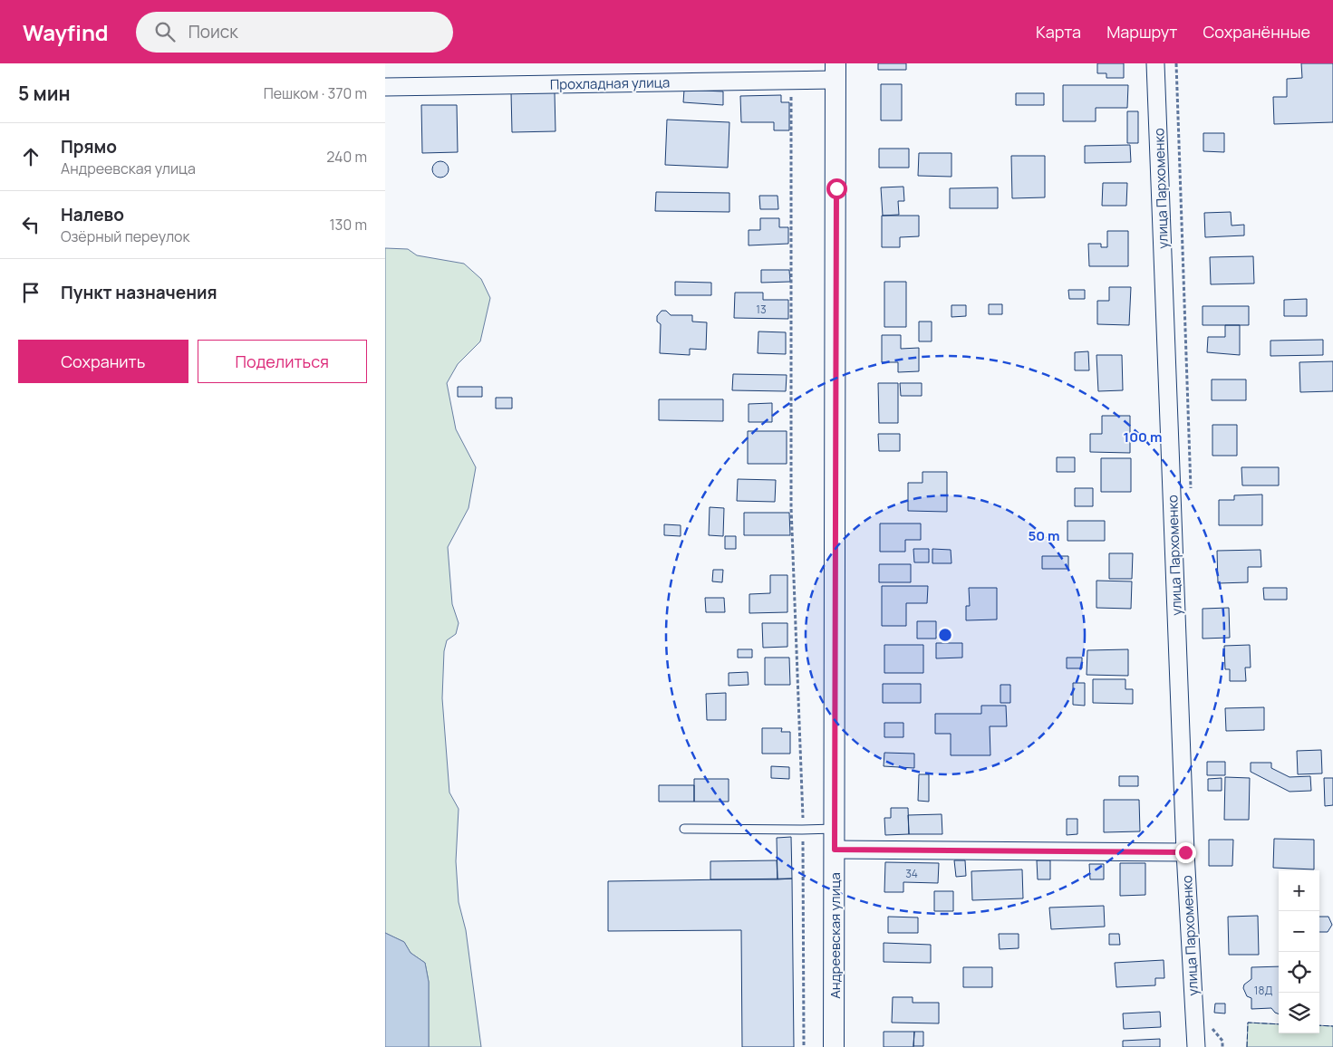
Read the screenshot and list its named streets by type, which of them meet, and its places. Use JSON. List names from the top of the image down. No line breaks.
{"streets":{"street":["Прохладная улица","улица Пархоменко","Андреевская улица"]},"crossings":[["Прохладная улица","Андреевская улица"]],"house_numbers":["13","34","18Д"],"page":{"header":"Wayfind","search":"Поиск","nav":["Карта","Маршрут","Сохранённые"],"heading":["5 мин","Пешком · 370 m"],"list":[["Прямо","Андреевская улица","240 m"],["Налево","Озёрный переулок","130 m"],"Пункт назначения"],"buttons":["Сохранить","Поделиться"],"map_buttons":["+","−"]},"rings":["100 m","50 m"]}
